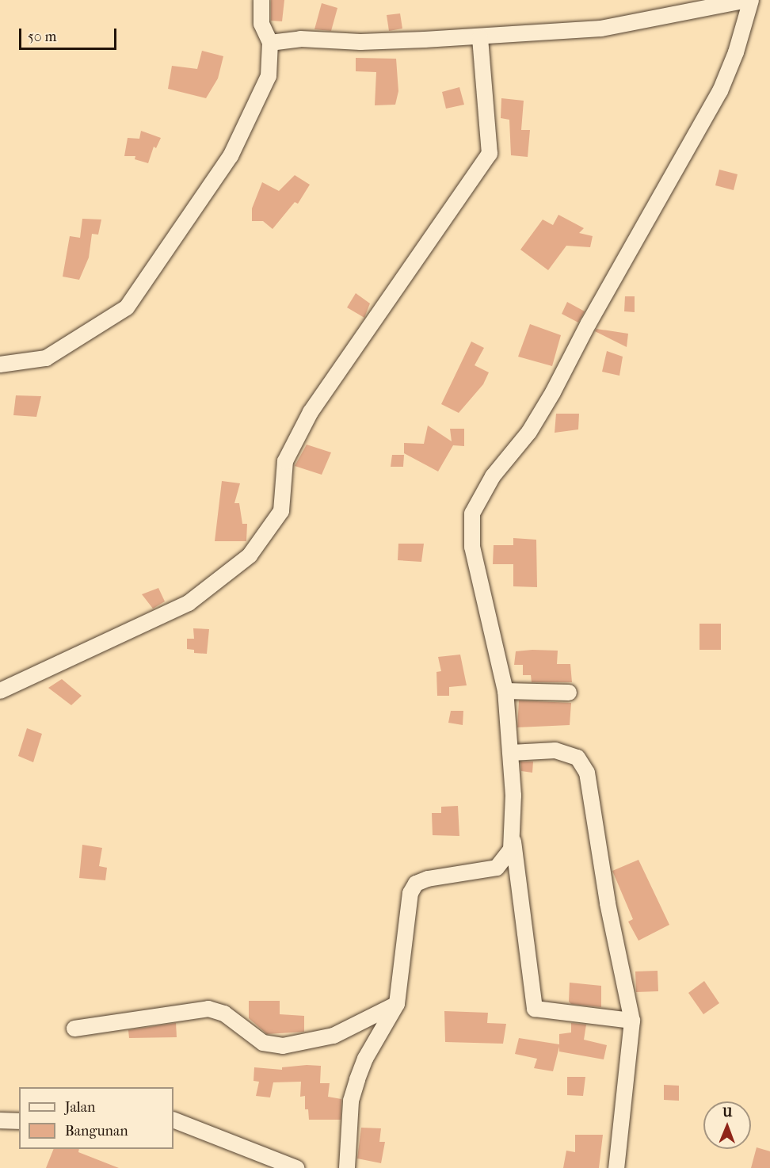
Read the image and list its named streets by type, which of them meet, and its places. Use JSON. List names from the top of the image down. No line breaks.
{"legend":["Jalan","Bangunan"],"scale_bar":"50 m","north":"top"}
